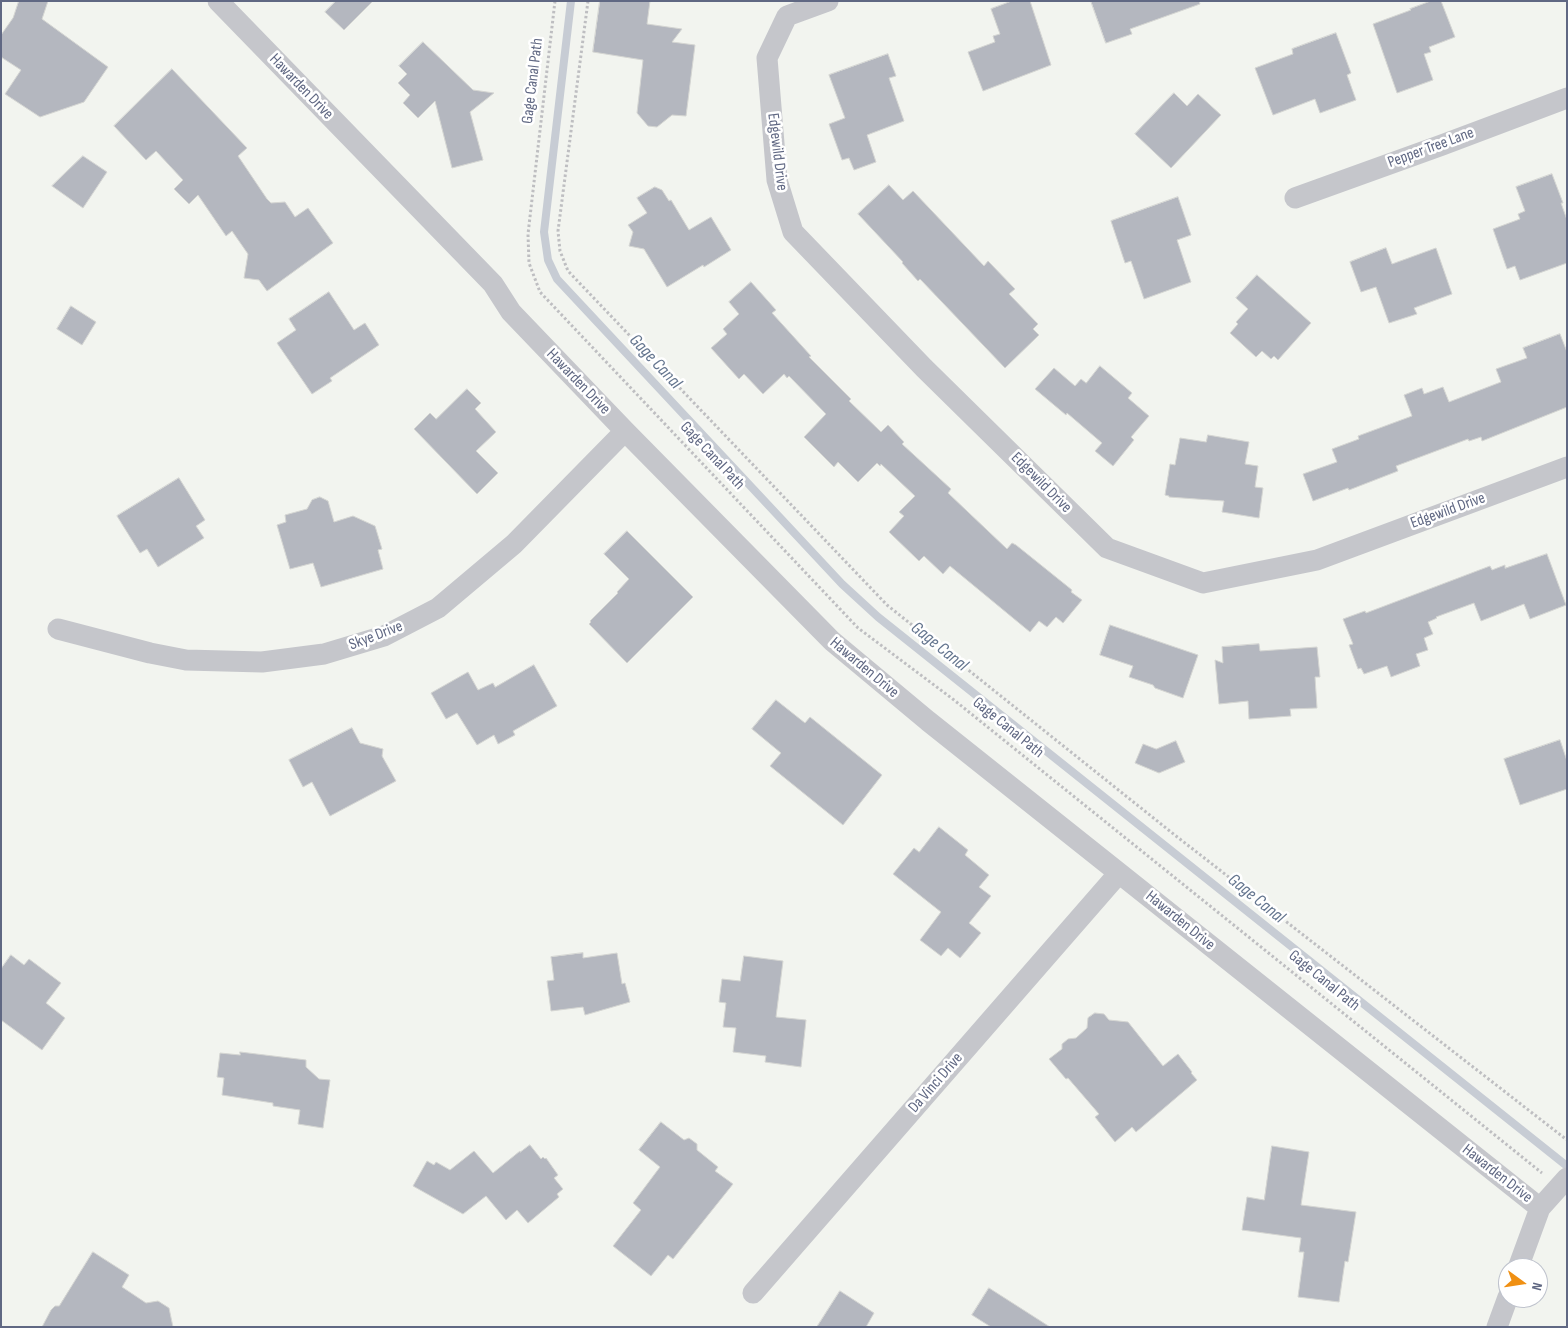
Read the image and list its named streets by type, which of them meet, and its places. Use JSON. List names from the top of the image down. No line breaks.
{"streets":{"street":["Hawarden Drive","Pepper Tree Lane","Edgewild Drive","Skye Drive","Da Vinci Drive"],"path":["Gage Canal Path"]},"crossings":[["Hawarden Drive","Skye Drive"],["Hawarden Drive","Da Vinci Drive"]],"water":["Gage Canal"],"north":"right"}
